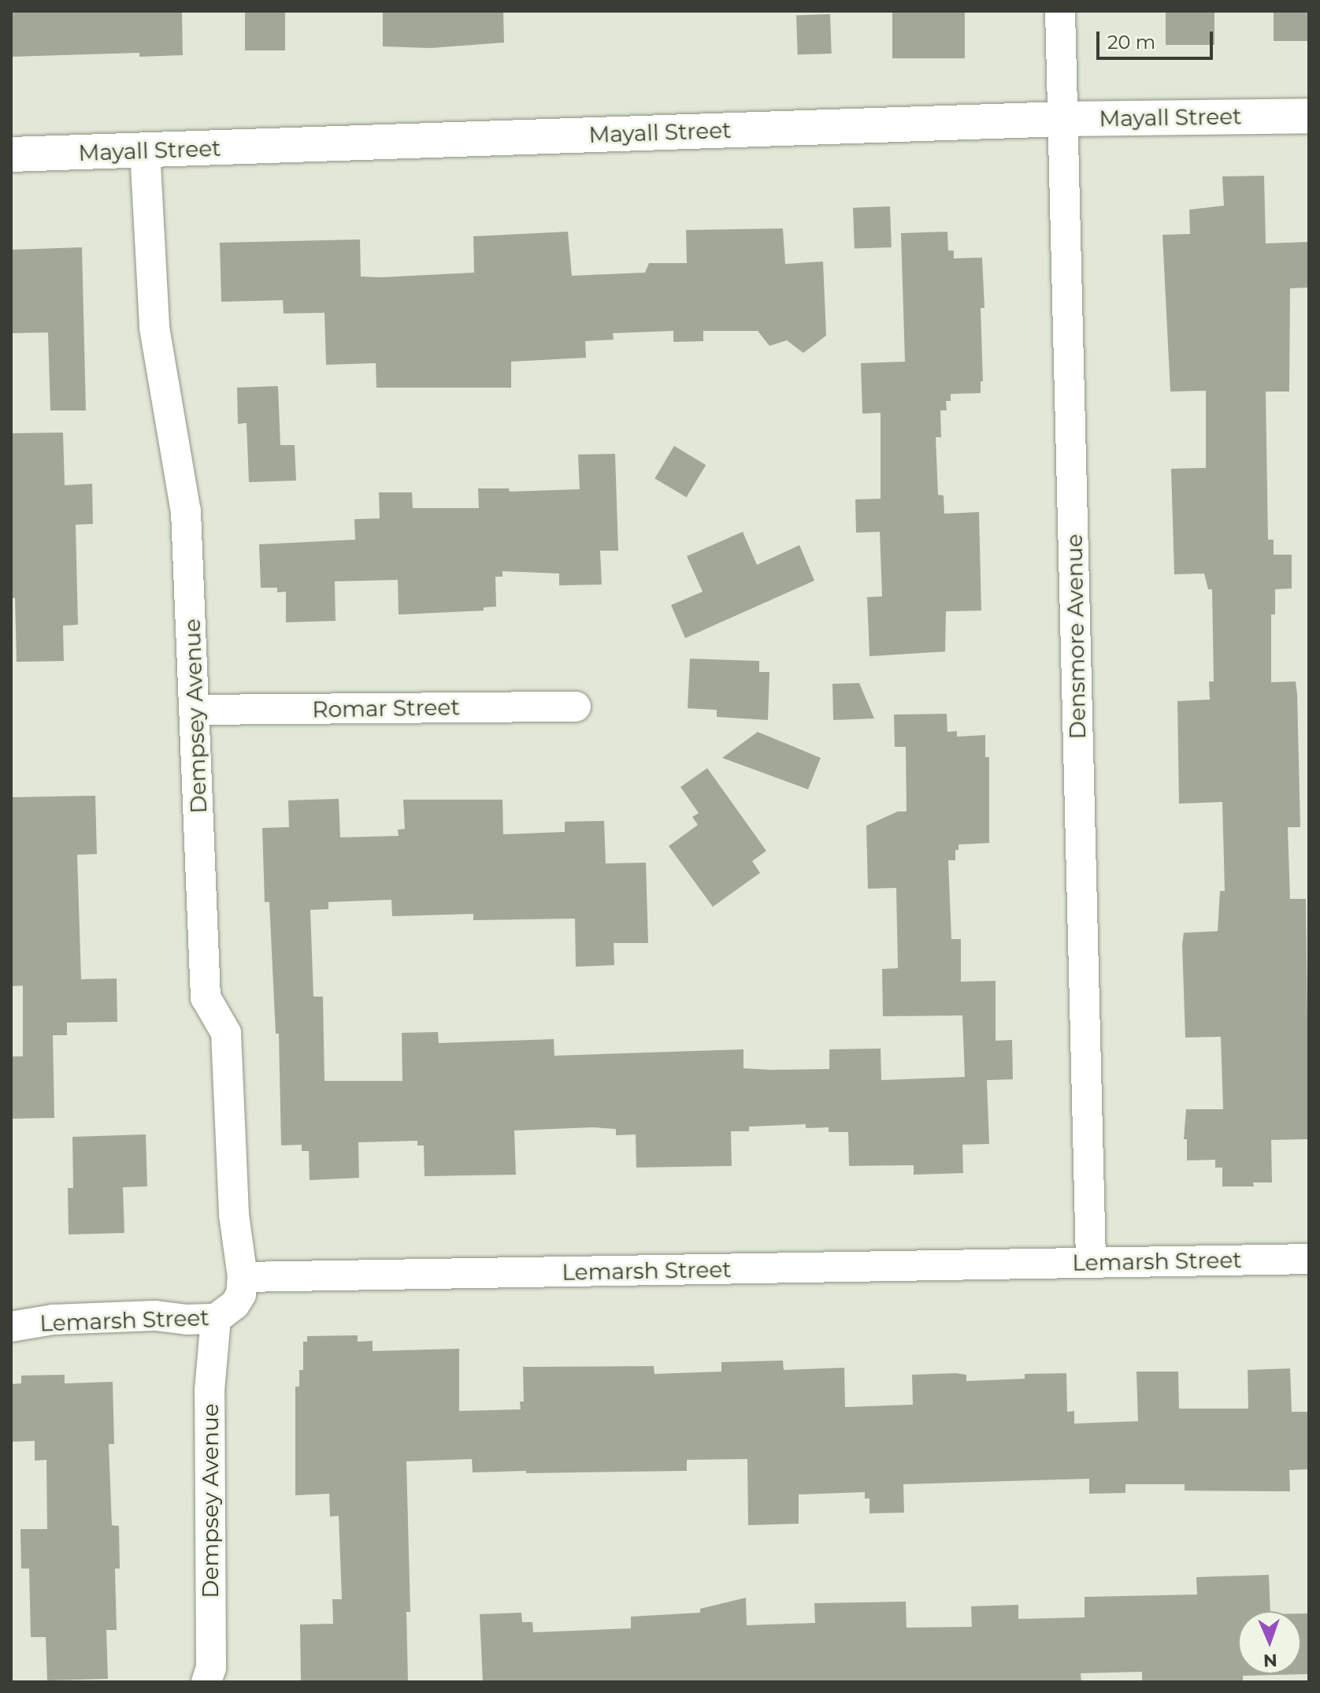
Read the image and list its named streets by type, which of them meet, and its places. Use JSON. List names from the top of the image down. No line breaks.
{"streets":{"street":["Mayall Street","Densmore Avenue","Romar Street","Dempsey Avenue","Lemarsh Street"]},"crossings":[["Mayall Street","Densmore Avenue"],["Mayall Street","Dempsey Avenue"],["Densmore Avenue","Lemarsh Street"],["Romar Street","Dempsey Avenue"],["Dempsey Avenue","Lemarsh Street"]],"scale_bar":"20 m","north":"bottom"}
